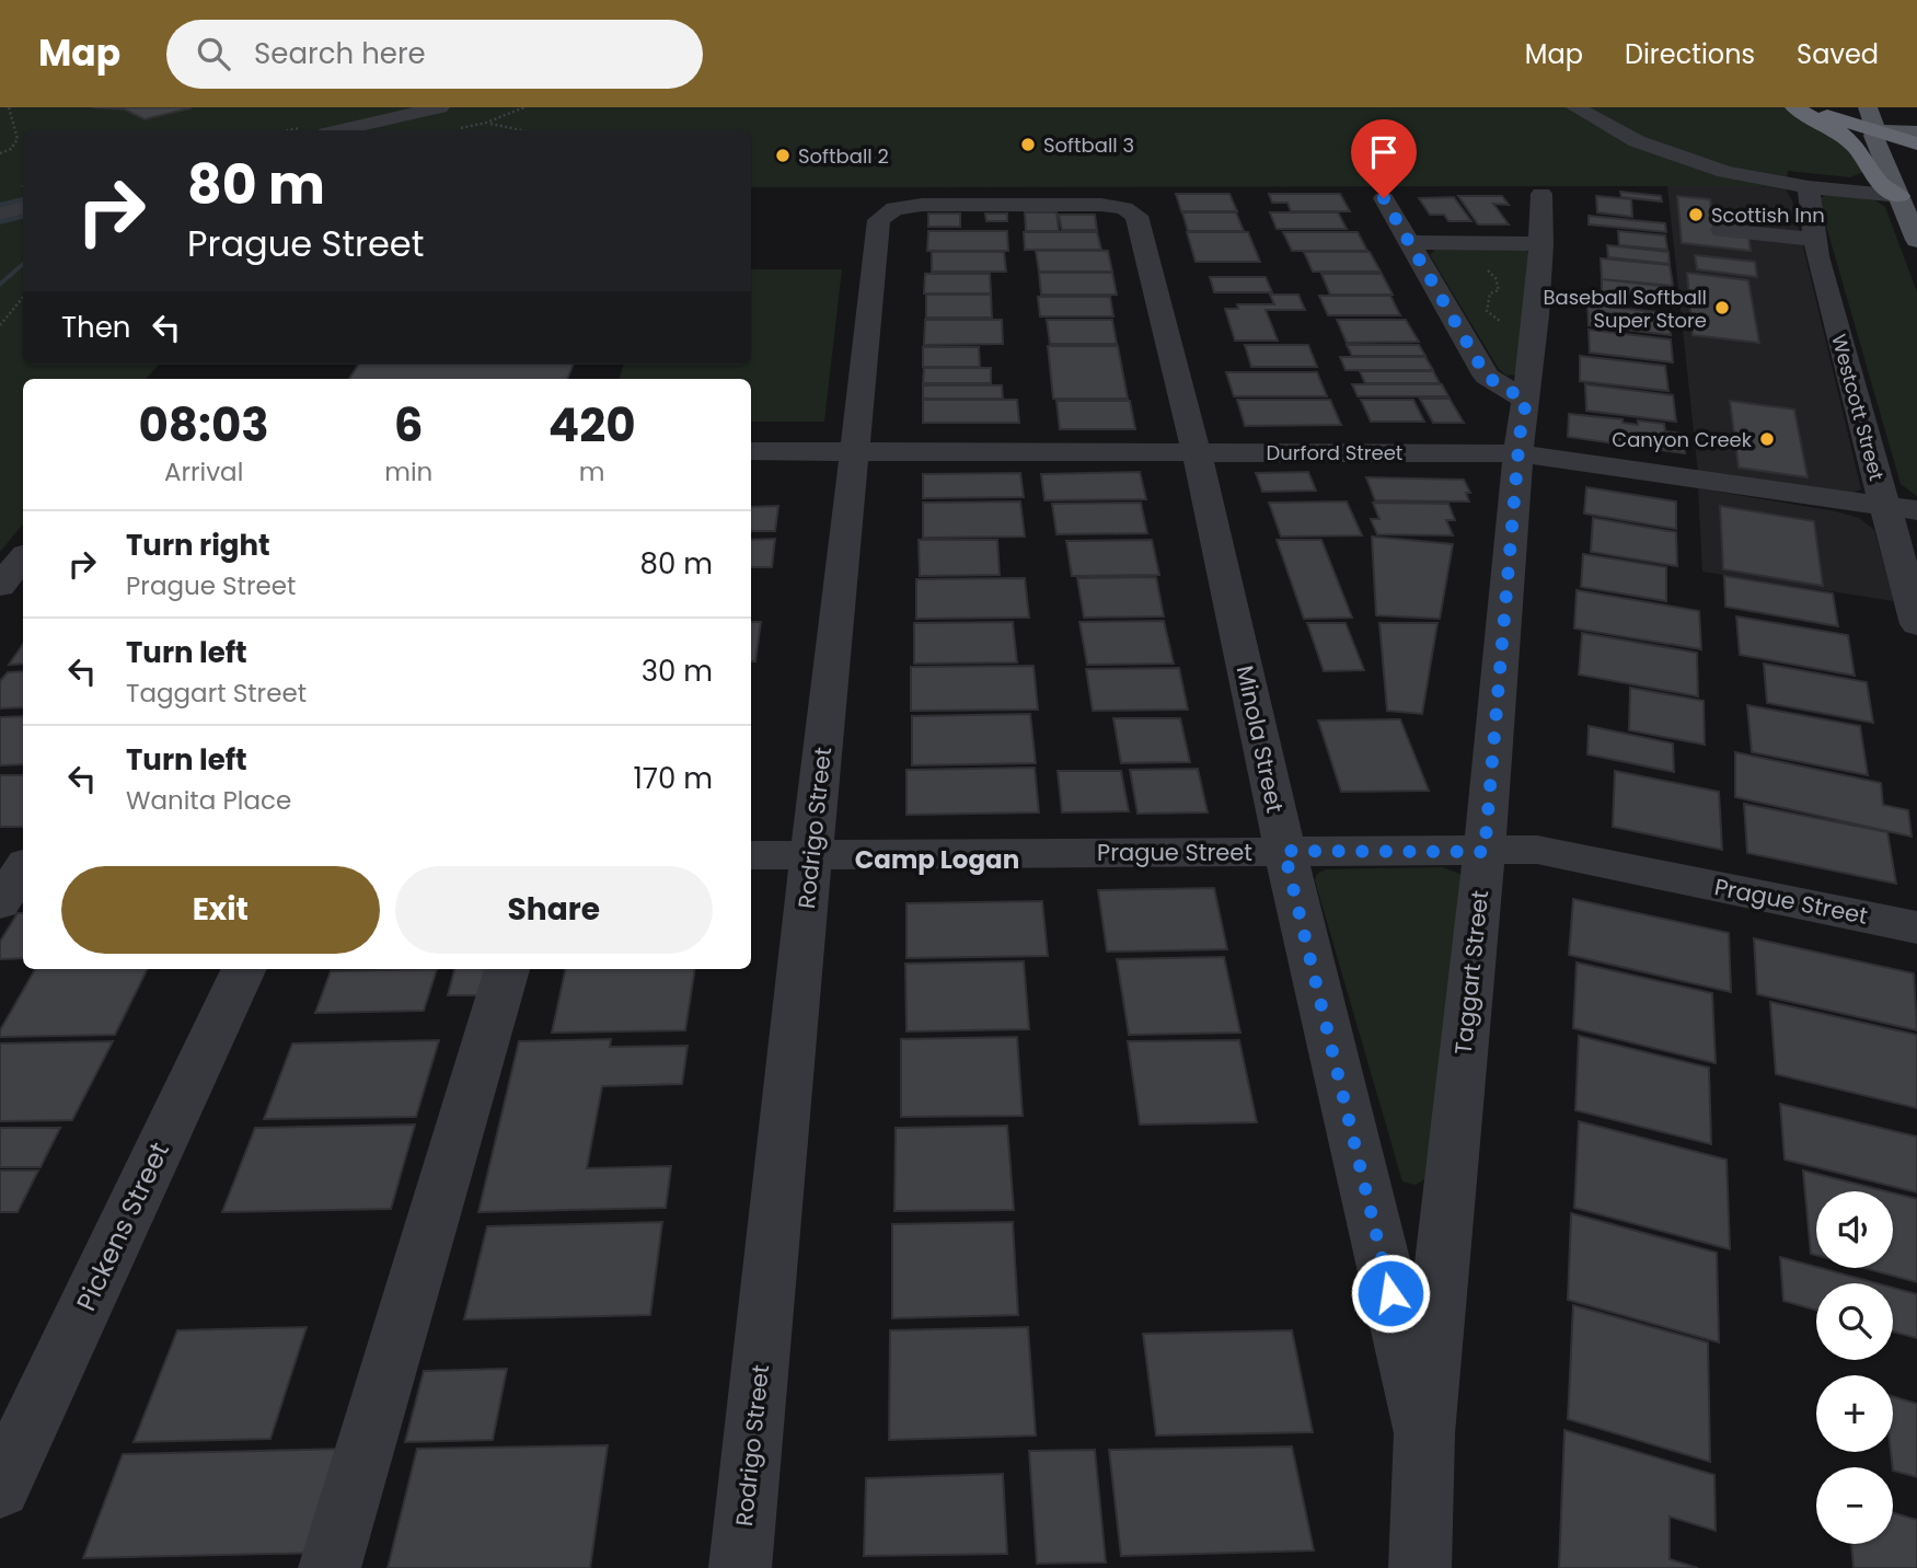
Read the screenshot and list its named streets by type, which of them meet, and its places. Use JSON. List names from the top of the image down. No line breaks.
{"streets":{"street":["Westcott Street","Durford Street","Minola Street","Rodrigo Street","Prague Street","Taggart Street","Pickens Street"]},"crossings":[["Westcott Street","Durford Street"],["Durford Street","Minola Street"],["Durford Street","Rodrigo Street"],["Durford Street","Taggart Street"],["Minola Street","Rodrigo Street"],["Minola Street","Prague Street"],["Minola Street","Taggart Street"],["Rodrigo Street","Prague Street"],["Prague Street","Taggart Street"]],"districts":["Camp Logan"],"places":["Softball 3","Softball 2","Scottish Inn","Baseball Softball Super Store","Canyon Creek"],"page":{"header":"Map","search":"Search here","nav":["Map","Directions","Saved"],"turn":["80 m","Prague Street"],"then":"Then","eta":["08:03","Arrival","6","min","420","m"],"list":[{"name":"Turn right","note":"Prague Street","value":"80 m"},{"name":"Turn left","note":"Taggart Street","value":"30 m"},{"name":"Turn left","note":"Wanita Place","value":"170 m"}],"buttons":["Exit","Share"],"map_buttons":["+","−"]}}
